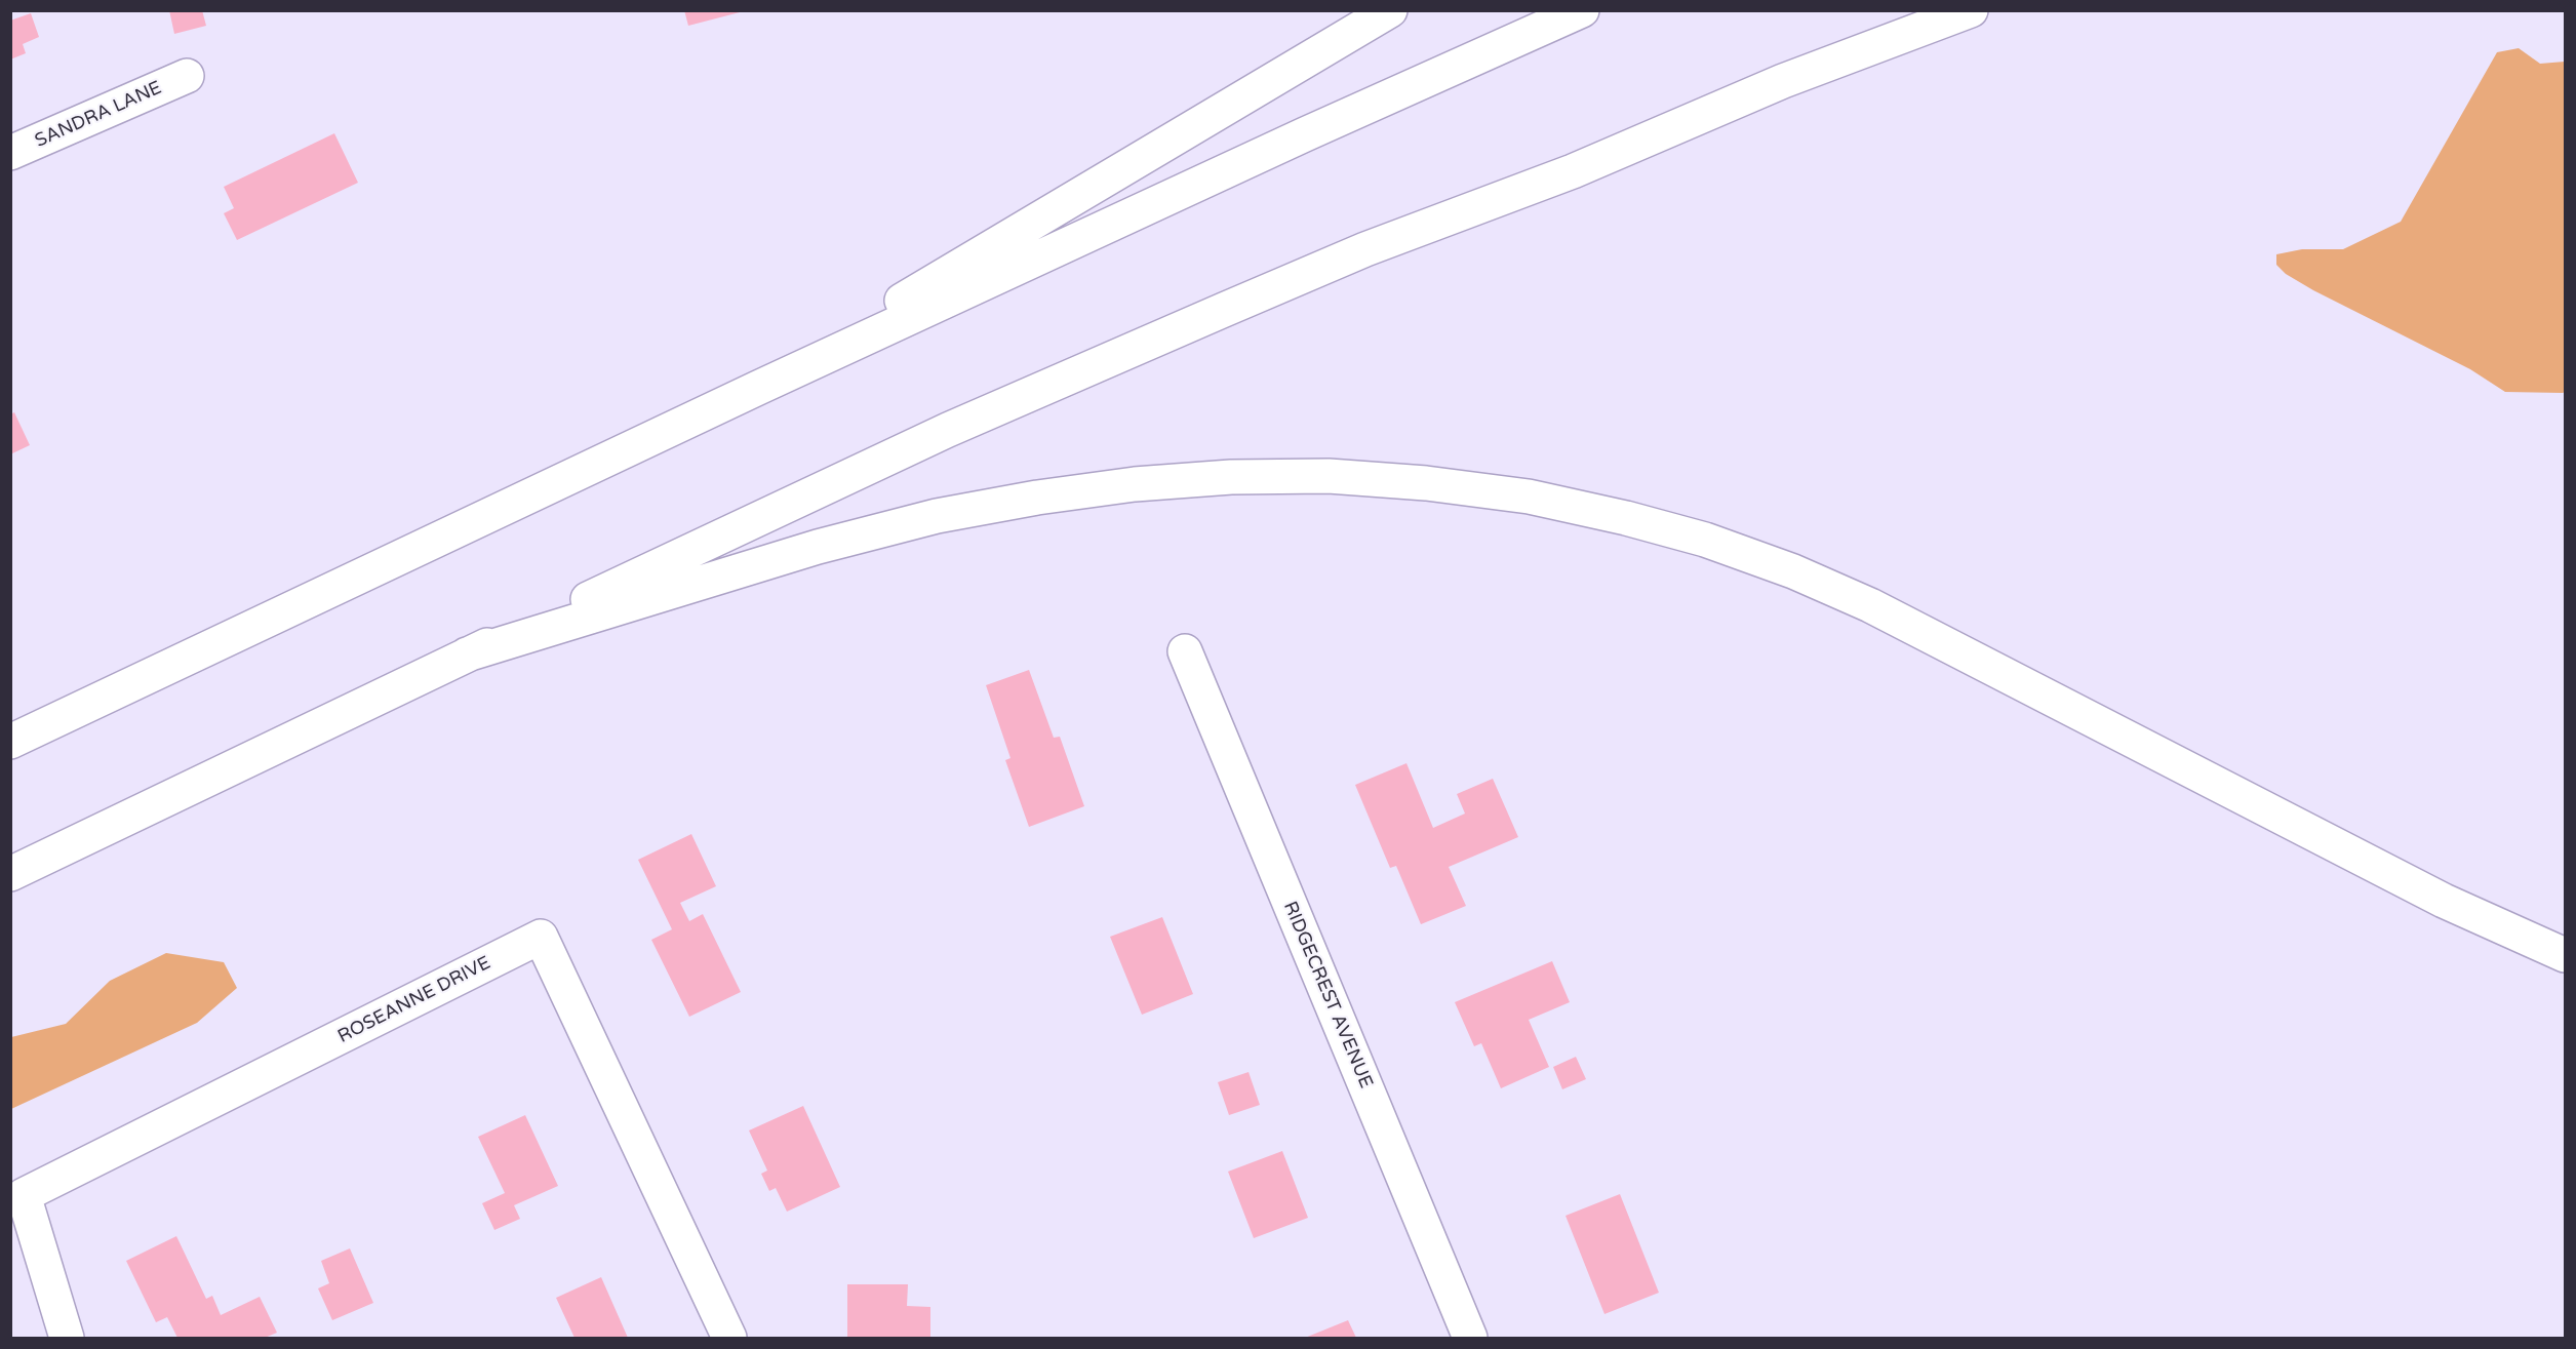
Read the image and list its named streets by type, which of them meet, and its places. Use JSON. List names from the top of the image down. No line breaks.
{"streets":{"main road":["SANDRA LANE","RIDGECREST AVENUE","ROSEANNE DRIVE"]}}
